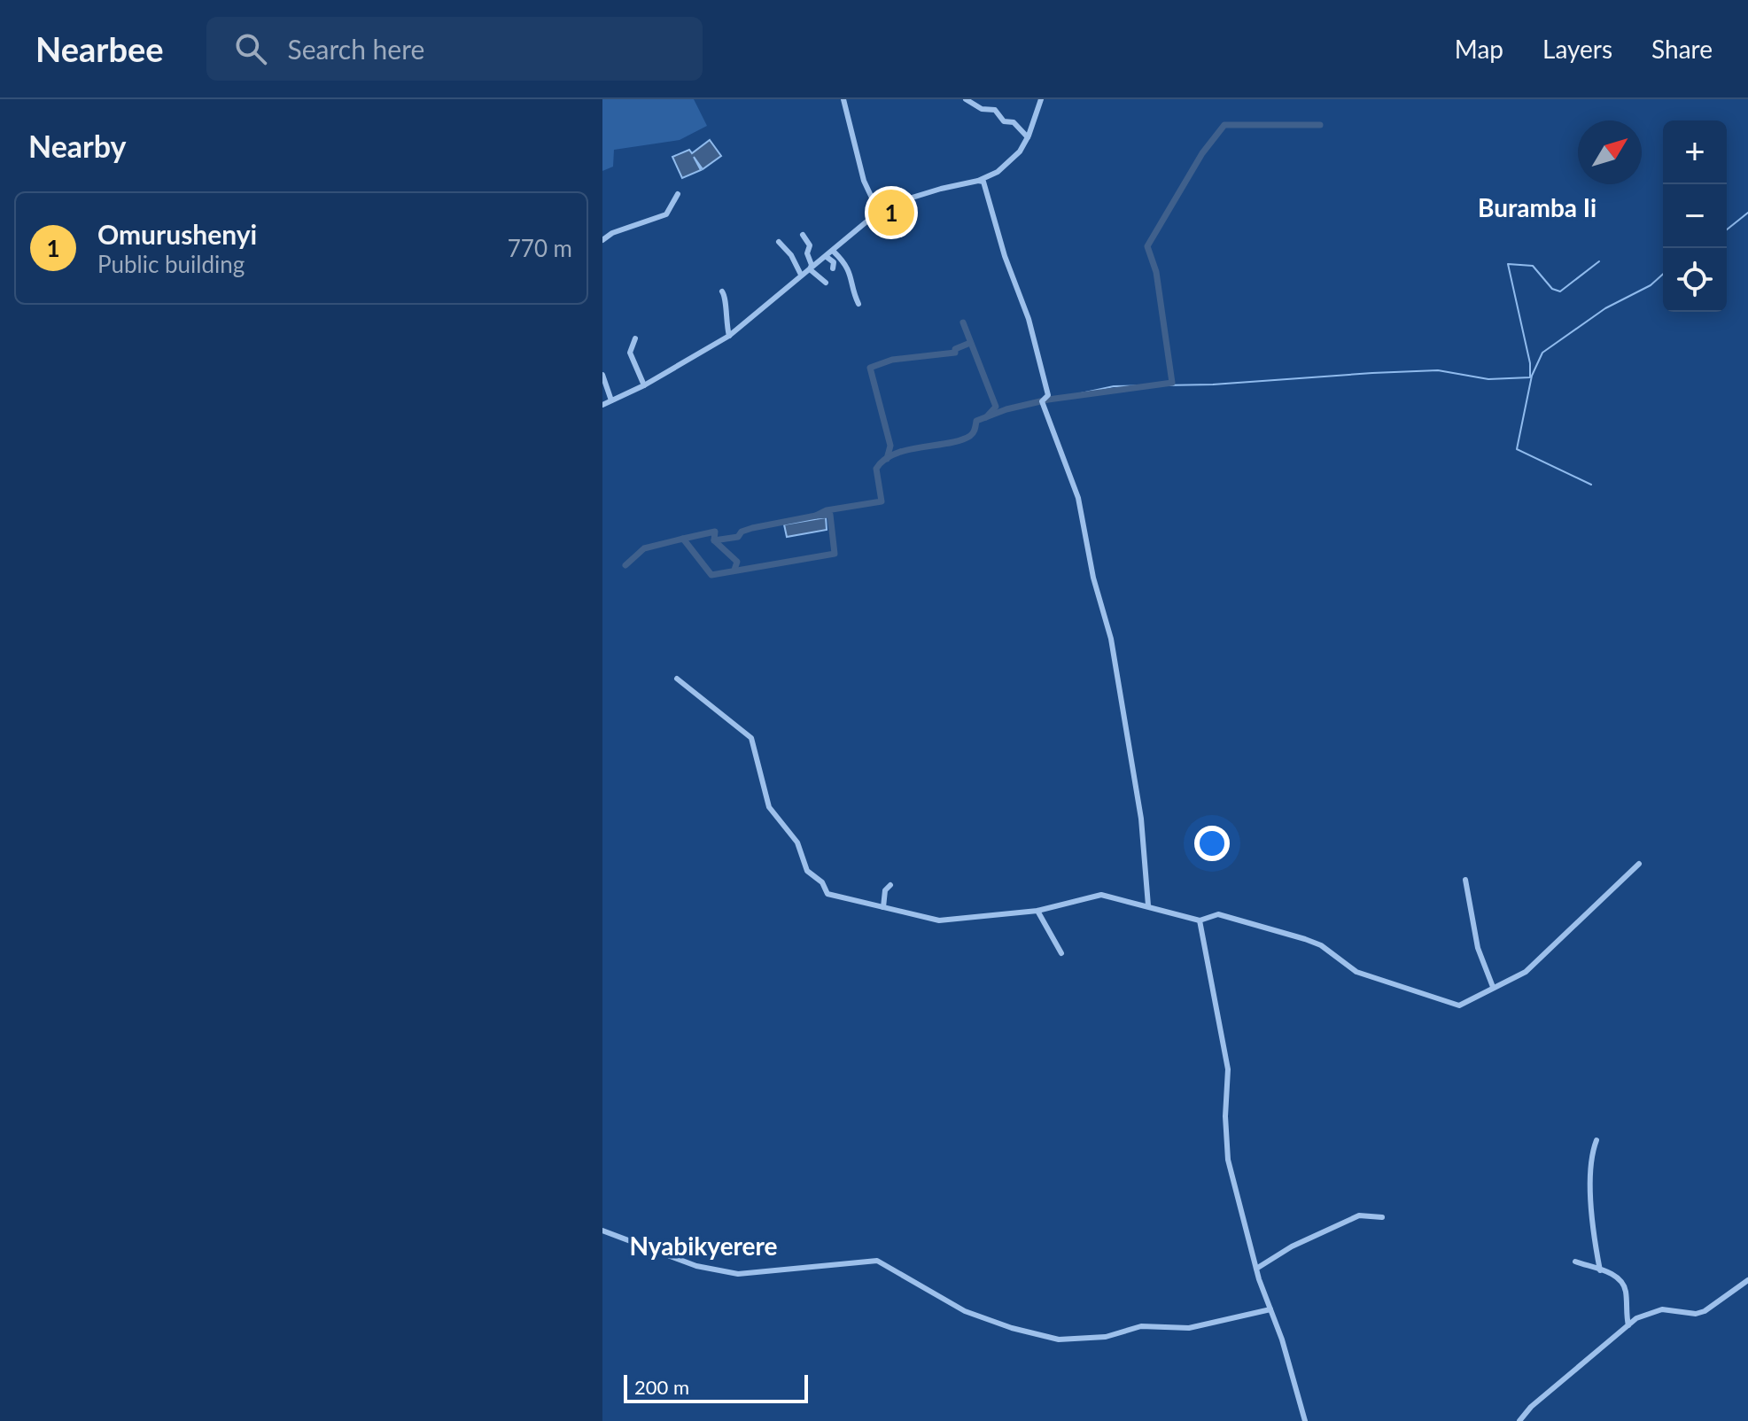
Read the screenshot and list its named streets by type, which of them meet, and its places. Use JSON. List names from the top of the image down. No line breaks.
{"districts":["Buramba Ii","Nyabikyerere"],"scale_bar":"200 m","north":"top right","page":{"header":"Nearbee","search":"Search here","nav":["Map","Layers","Share"],"heading":"Nearby","map_buttons":["+","−"],"pins":"1","list":[{"mark":"1","name":"Omurushenyi","note":"Public building","value":"770 m"}],"scale":"200 m"}}
